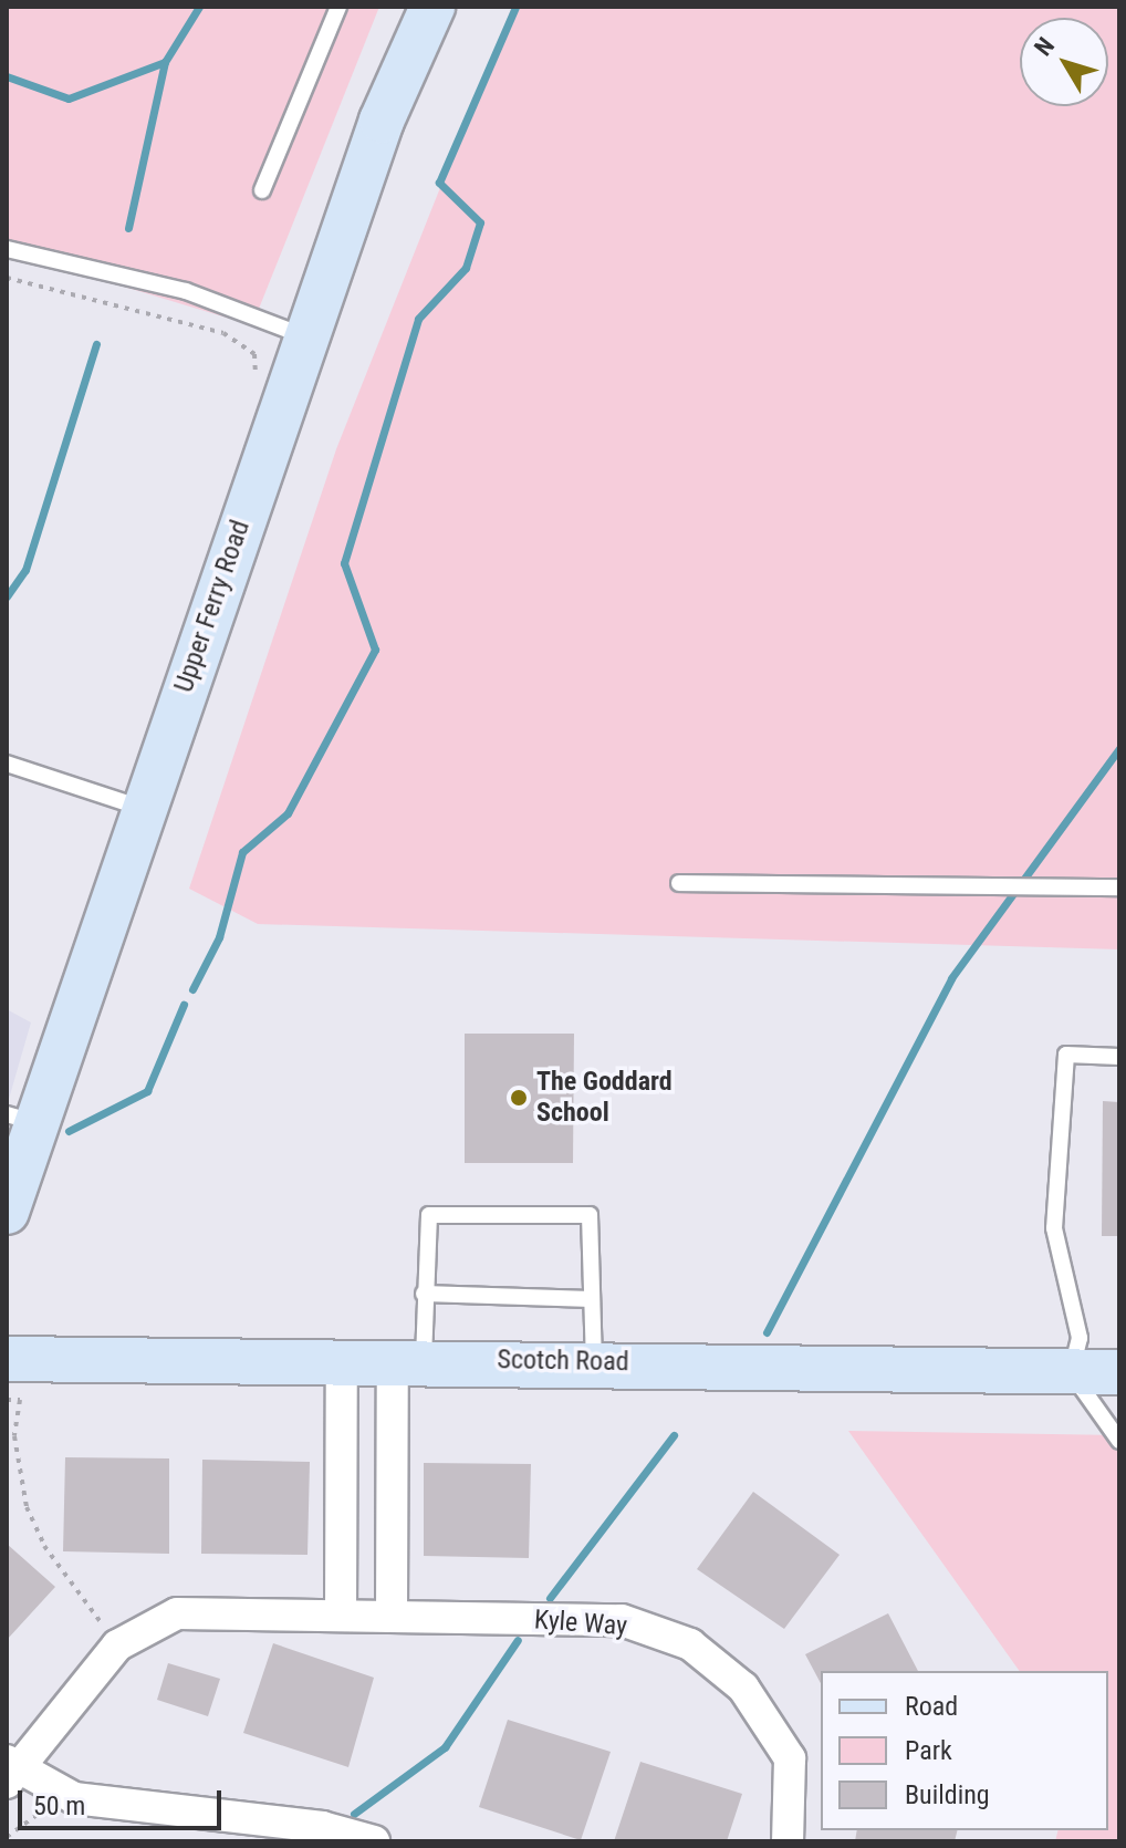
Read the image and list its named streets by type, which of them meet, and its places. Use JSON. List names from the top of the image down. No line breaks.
{"streets":{"main road":["Upper Ferry Road","Scotch Road"],"street":["Kyle Way"]},"places":["The Goddard School"],"legend":["Road","Park","Building"],"scale_bar":"50 m","north":"top left"}
